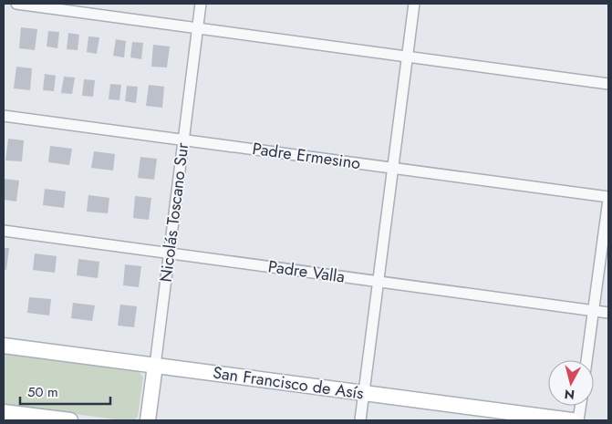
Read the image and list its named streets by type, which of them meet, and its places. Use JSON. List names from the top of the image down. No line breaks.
{"streets":{"street":["Padre Ermesino","Nicolás Toscano Sur","Padre Valla","San Francisco de Asís"]},"crossings":[["Padre Ermesino","Nicolás Toscano Sur"],["Nicolás Toscano Sur","Padre Valla"],["Nicolás Toscano Sur","San Francisco de Asís"]],"scale_bar":"50 m","north":"bottom"}
